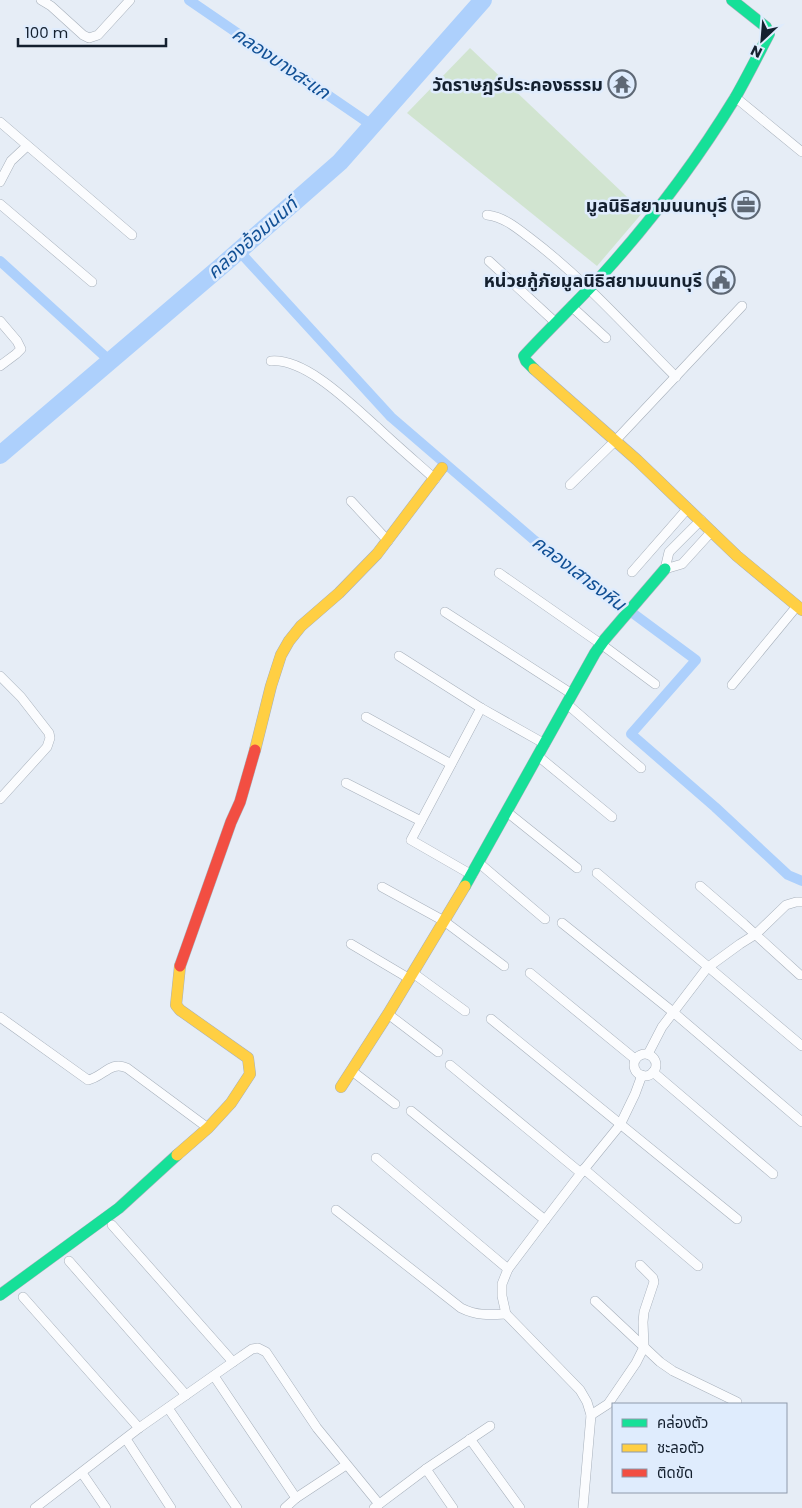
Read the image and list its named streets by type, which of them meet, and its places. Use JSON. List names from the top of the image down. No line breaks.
{"water":["คลองบางสะแก","คลองอ้อมนนท์","คลองเสาธงหิน"],"places":{"temple":["วัดราษฎร์ประคองธรรม"],"office":["มูลนิธิสยามนนทบุรี"],"public building":["หน่วยกู้ภัยมูลนิธิสยามนนทบุรี"]},"legend":["คล่องตัว","ชะลอตัว","ติดขัด"],"scale_bar":"100 m","north":"bottom left"}
